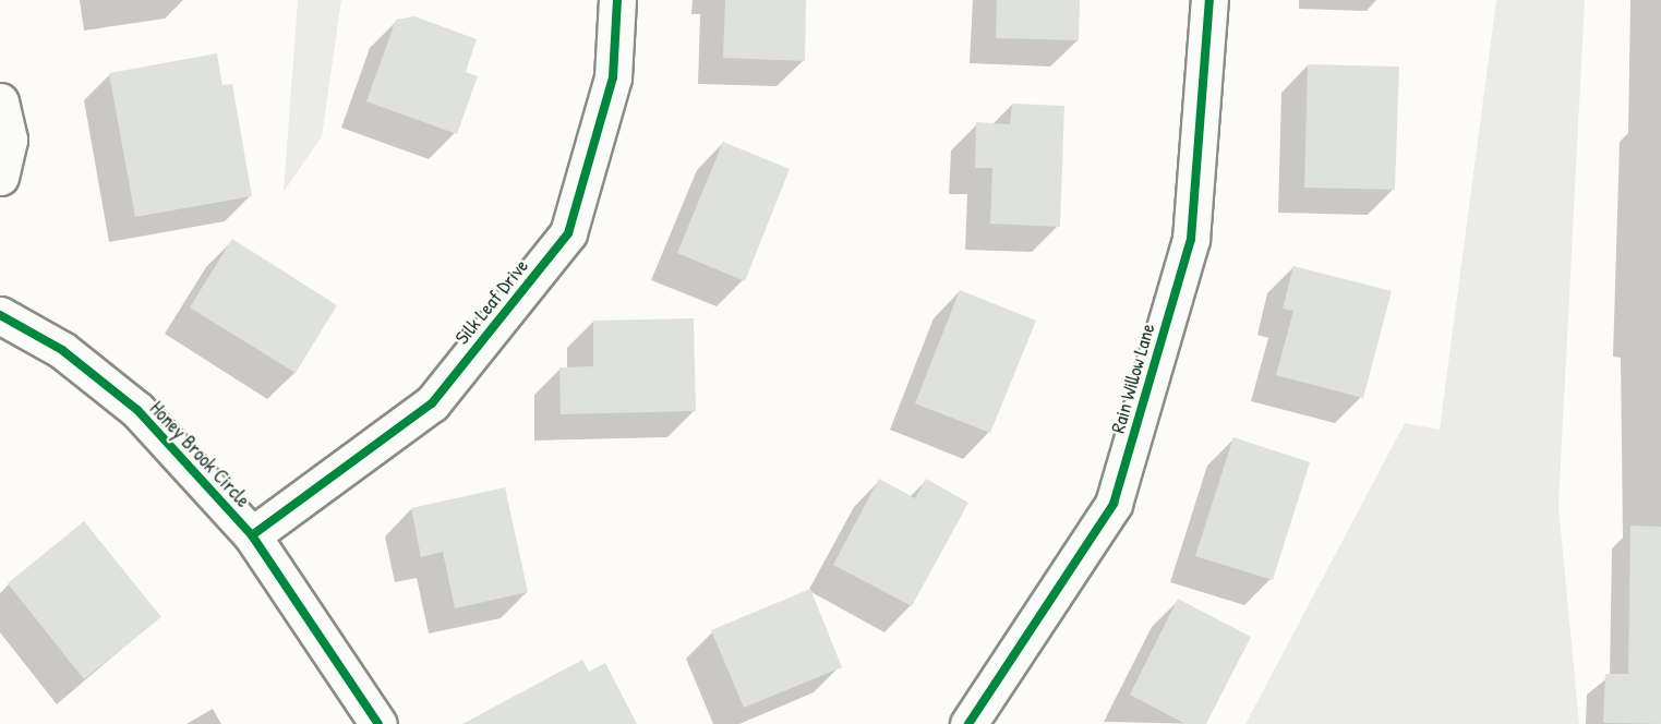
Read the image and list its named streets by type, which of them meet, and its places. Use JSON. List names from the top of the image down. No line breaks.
{"streets":{"street":["Silk Leaf Drive","Rain Willow Lane","Honey Brook Circle"]},"crossings":[["Silk Leaf Drive","Honey Brook Circle"]]}
